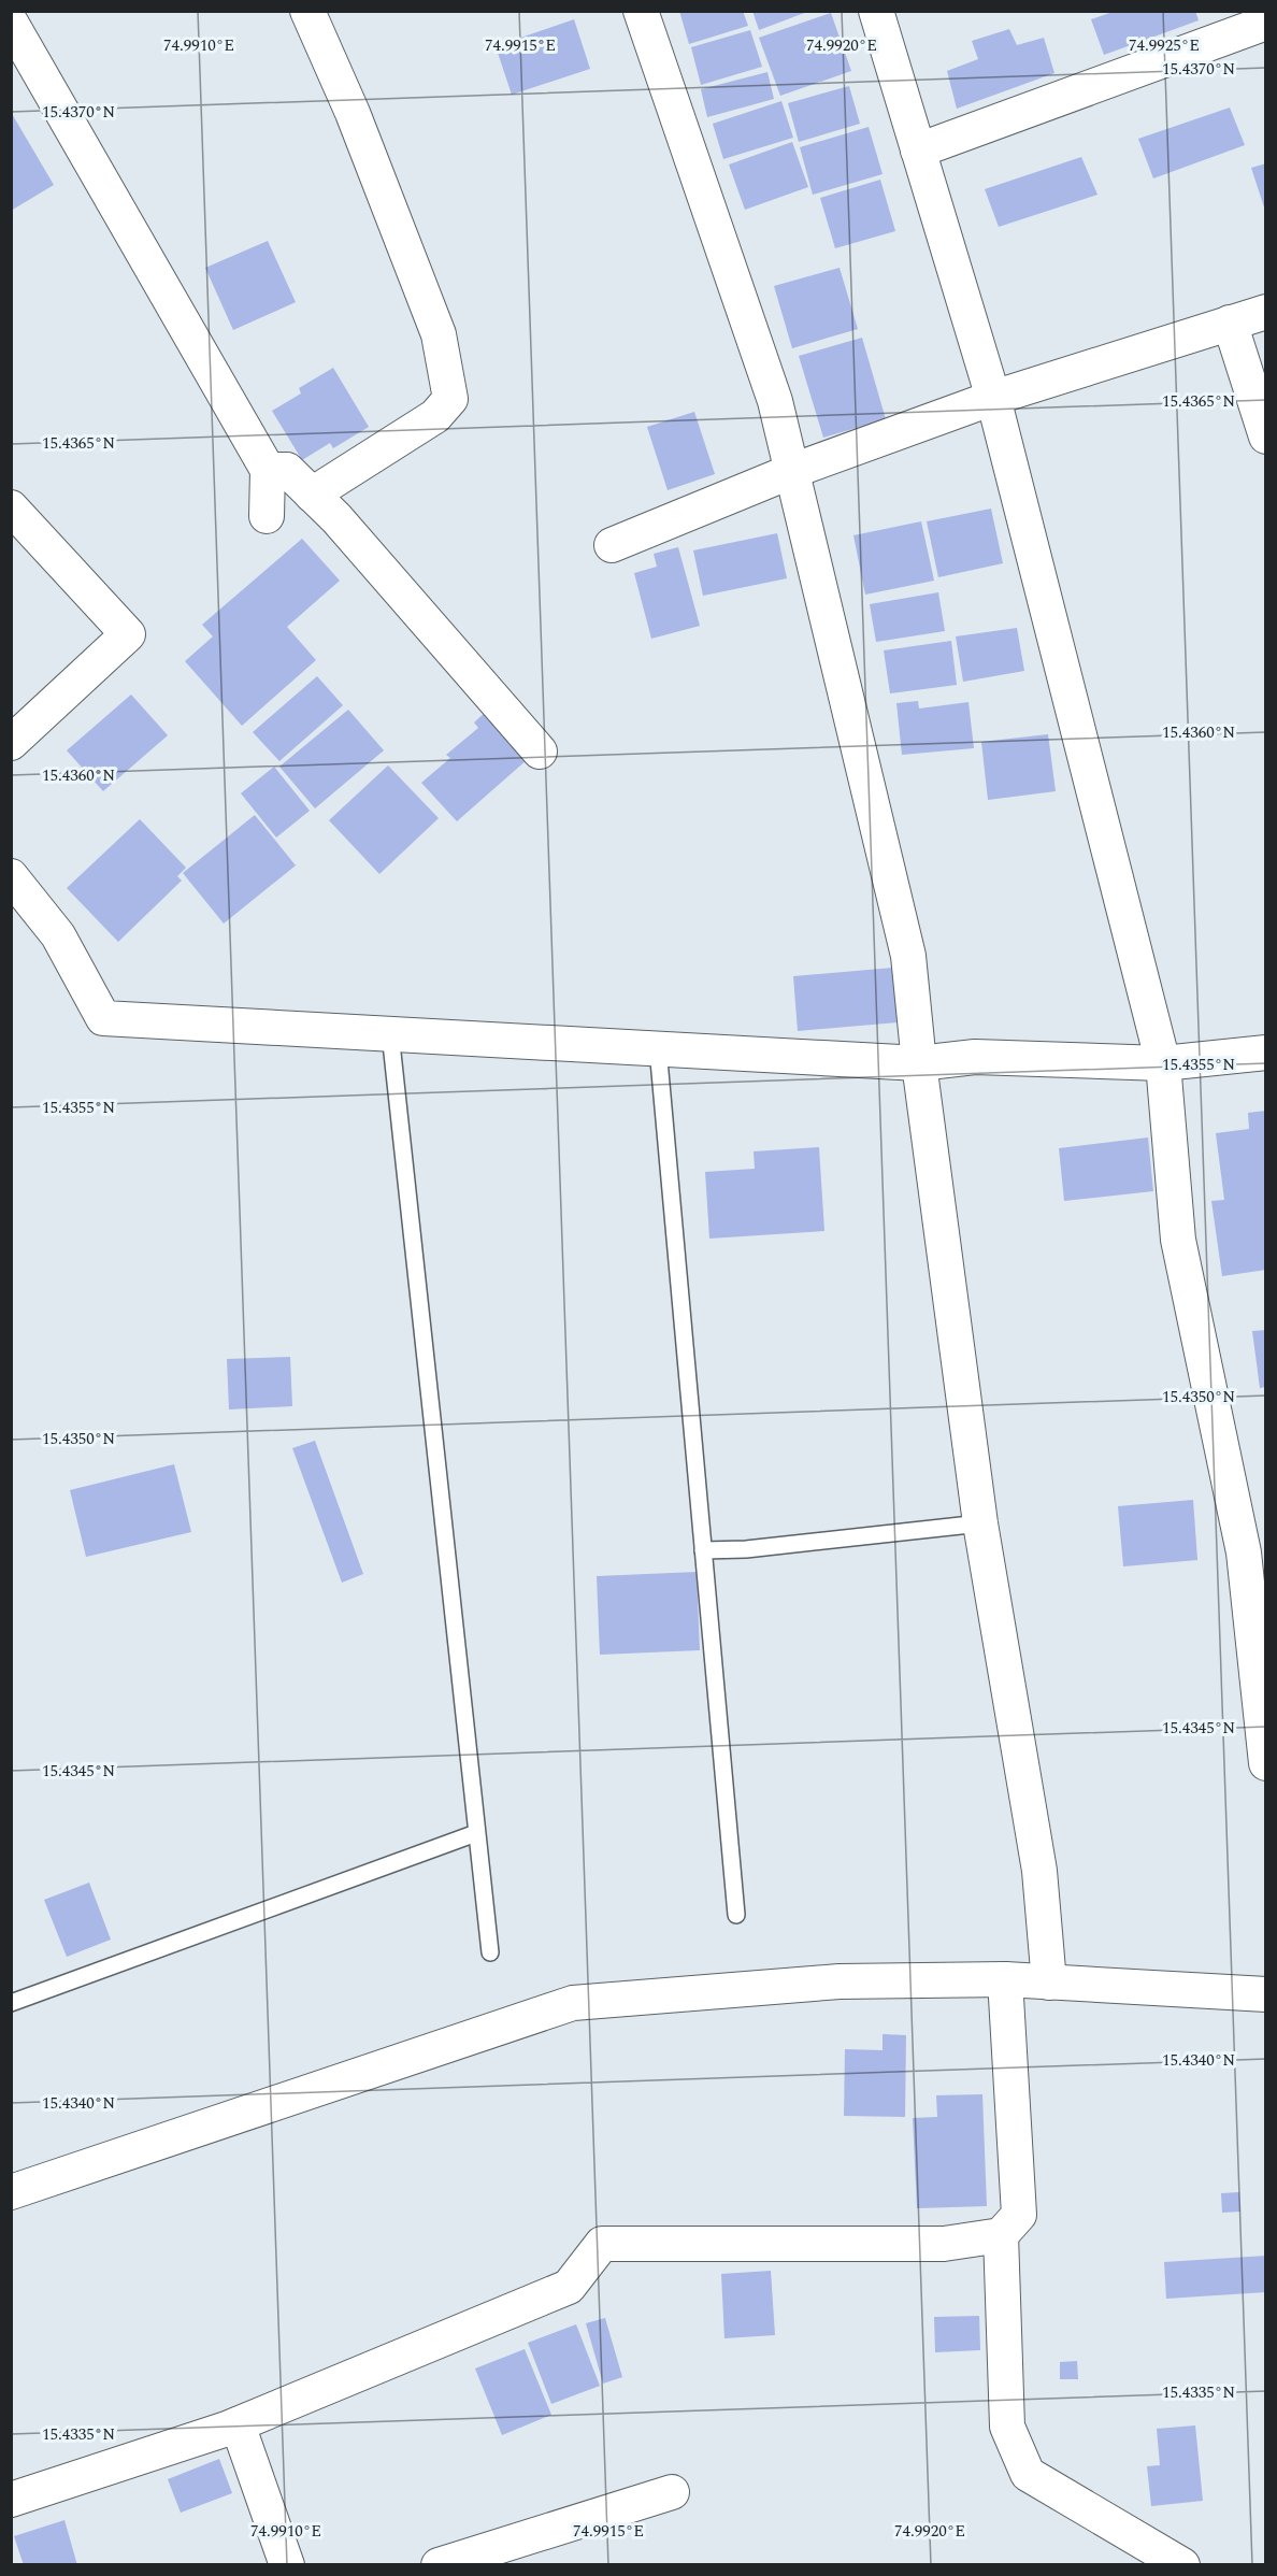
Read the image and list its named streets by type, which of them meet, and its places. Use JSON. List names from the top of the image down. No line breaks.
{"coordinates":["74.9910°E","74.9915°E","74.9920°E","74.9925°E","15.4370°N","15.4365°N","15.4360°N","15.4355°N","15.4350°N","15.4345°N","15.4340°N","15.4335°N"]}
